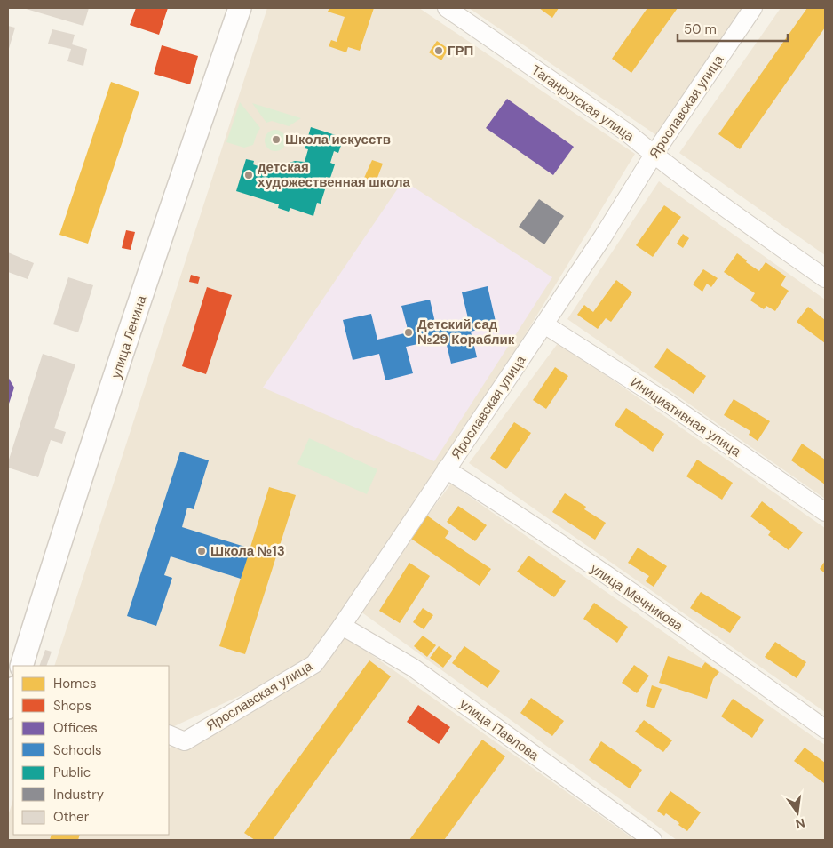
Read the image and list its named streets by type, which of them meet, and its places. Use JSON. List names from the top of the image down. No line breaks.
{"streets":{"street":["Таганрогская улица","Ярославская улица","улица Ленина","Инициативная улица","улица Мечникова","улица Павлова"]},"crossings":[["Таганрогская улица","Ярославская улица"],["Ярославская улица","Инициативная улица"],["Ярославская улица","улица Мечникова"],["Ярославская улица","улица Павлова"]],"places":["ГРП","Школа искусств","детская художественная школа","Детский сад №29 Кораблик","Школа №13"],"legend":["Homes","Shops","Offices","Schools","Public","Industry","Other"],"scale_bar":"50 m","north":"bottom"}
